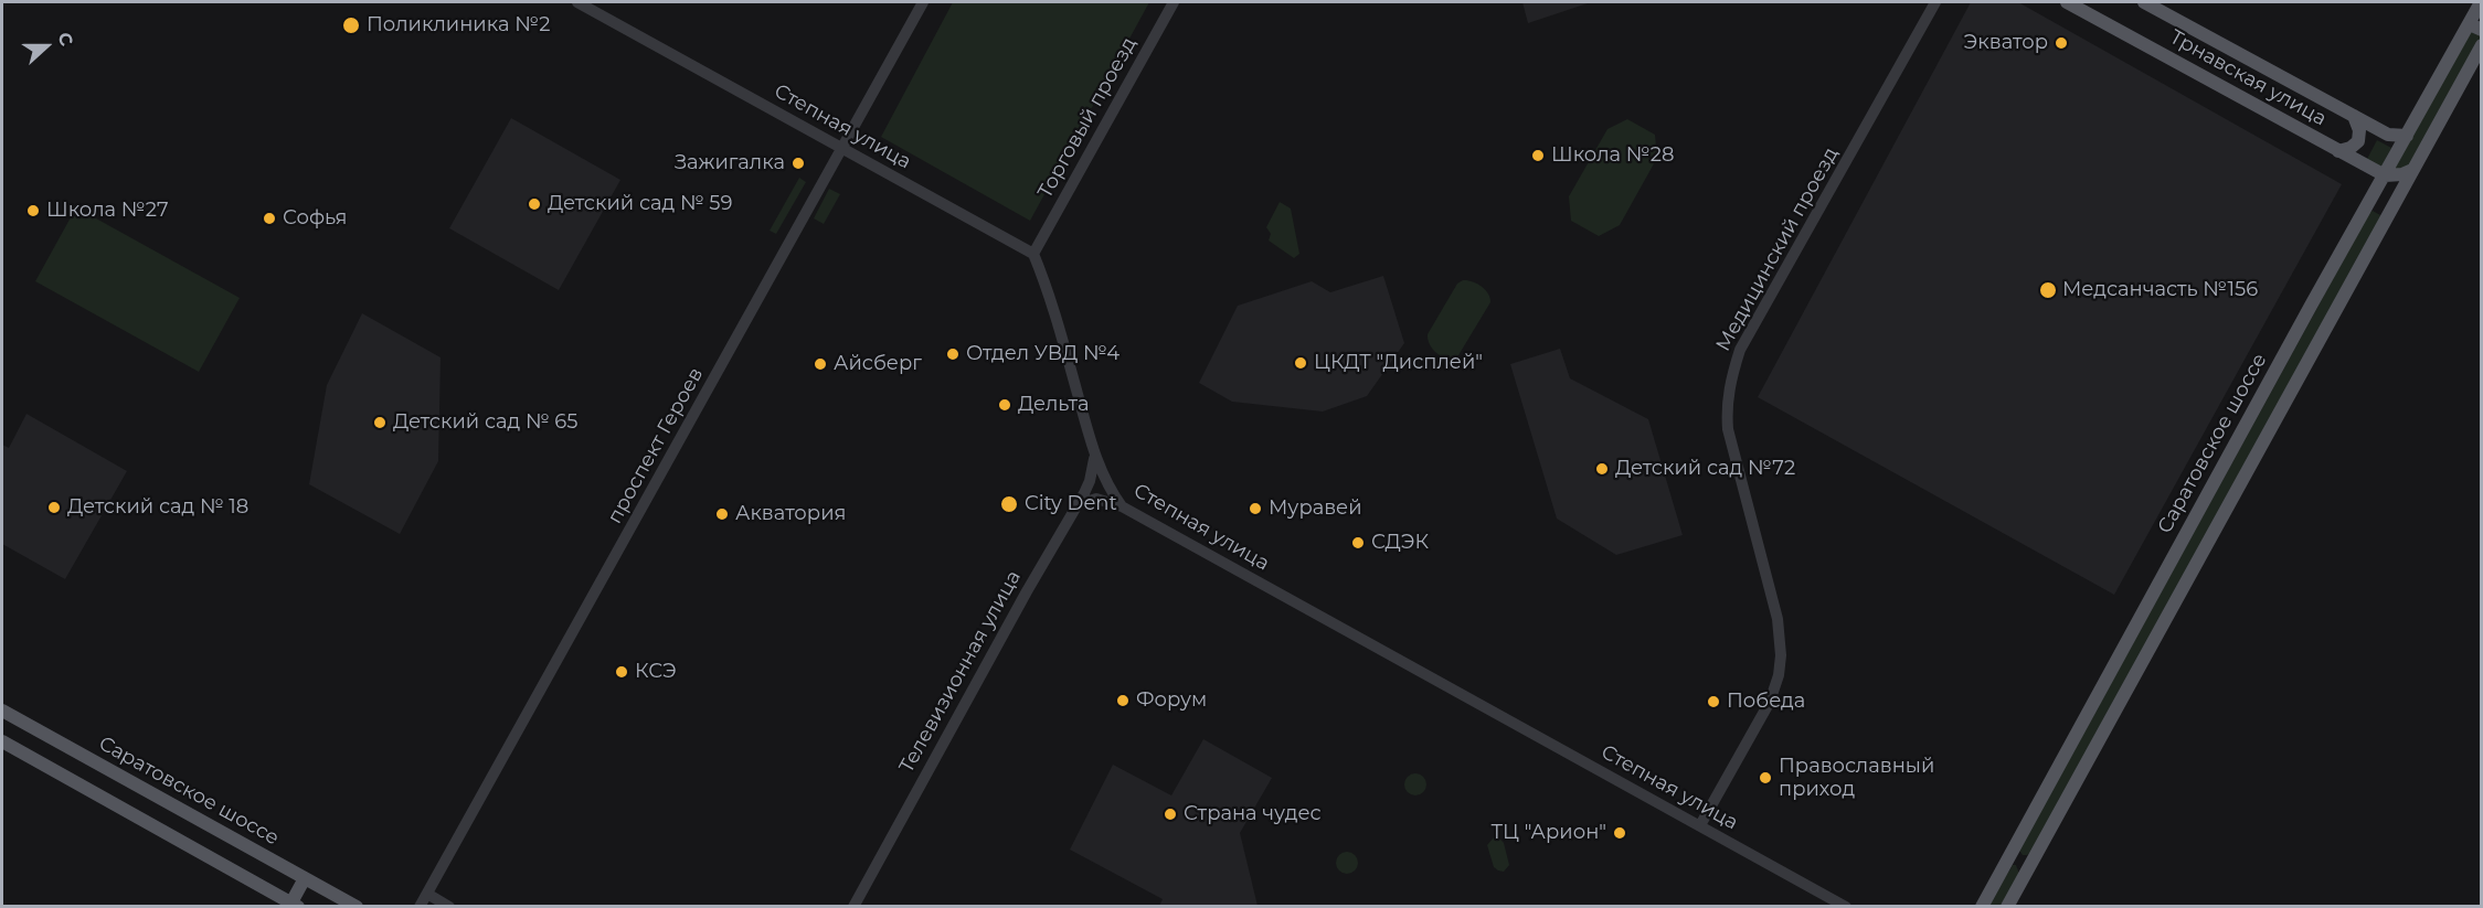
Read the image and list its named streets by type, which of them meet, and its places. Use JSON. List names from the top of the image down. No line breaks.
{"streets":{"main road":["Трнавская улица","Саратовское шоссе"],"street":["Торговый проезд","Степная улица","Медицинский проезд","проспект Героев","Телевизионная улица"]},"crossings":[["Трнавская улица","Саратовское шоссе"],["Торговый проезд","Степная улица"],["Степная улица","Медицинский проезд"],["Степная улица","проспект Героев"],["Степная улица","Телевизионная улица"]],"places":["Поликлиника №2","Экватор","Школа №28","Зажигалка","Детский сад № 59","Школа №27","Софья","Медсанчасть №156","Отдел УВД №4","ЦКДТ \"Дисплей\"","Айсберг","Дельта","Детский сад № 65","Детский сад №72","City Dent","Детский сад № 18","Муравей","Акватория","СДЭК","КСЭ","Форум","Победа","Православный приход","Страна чудес","ТЦ \"Арион\""],"north":"right"}
